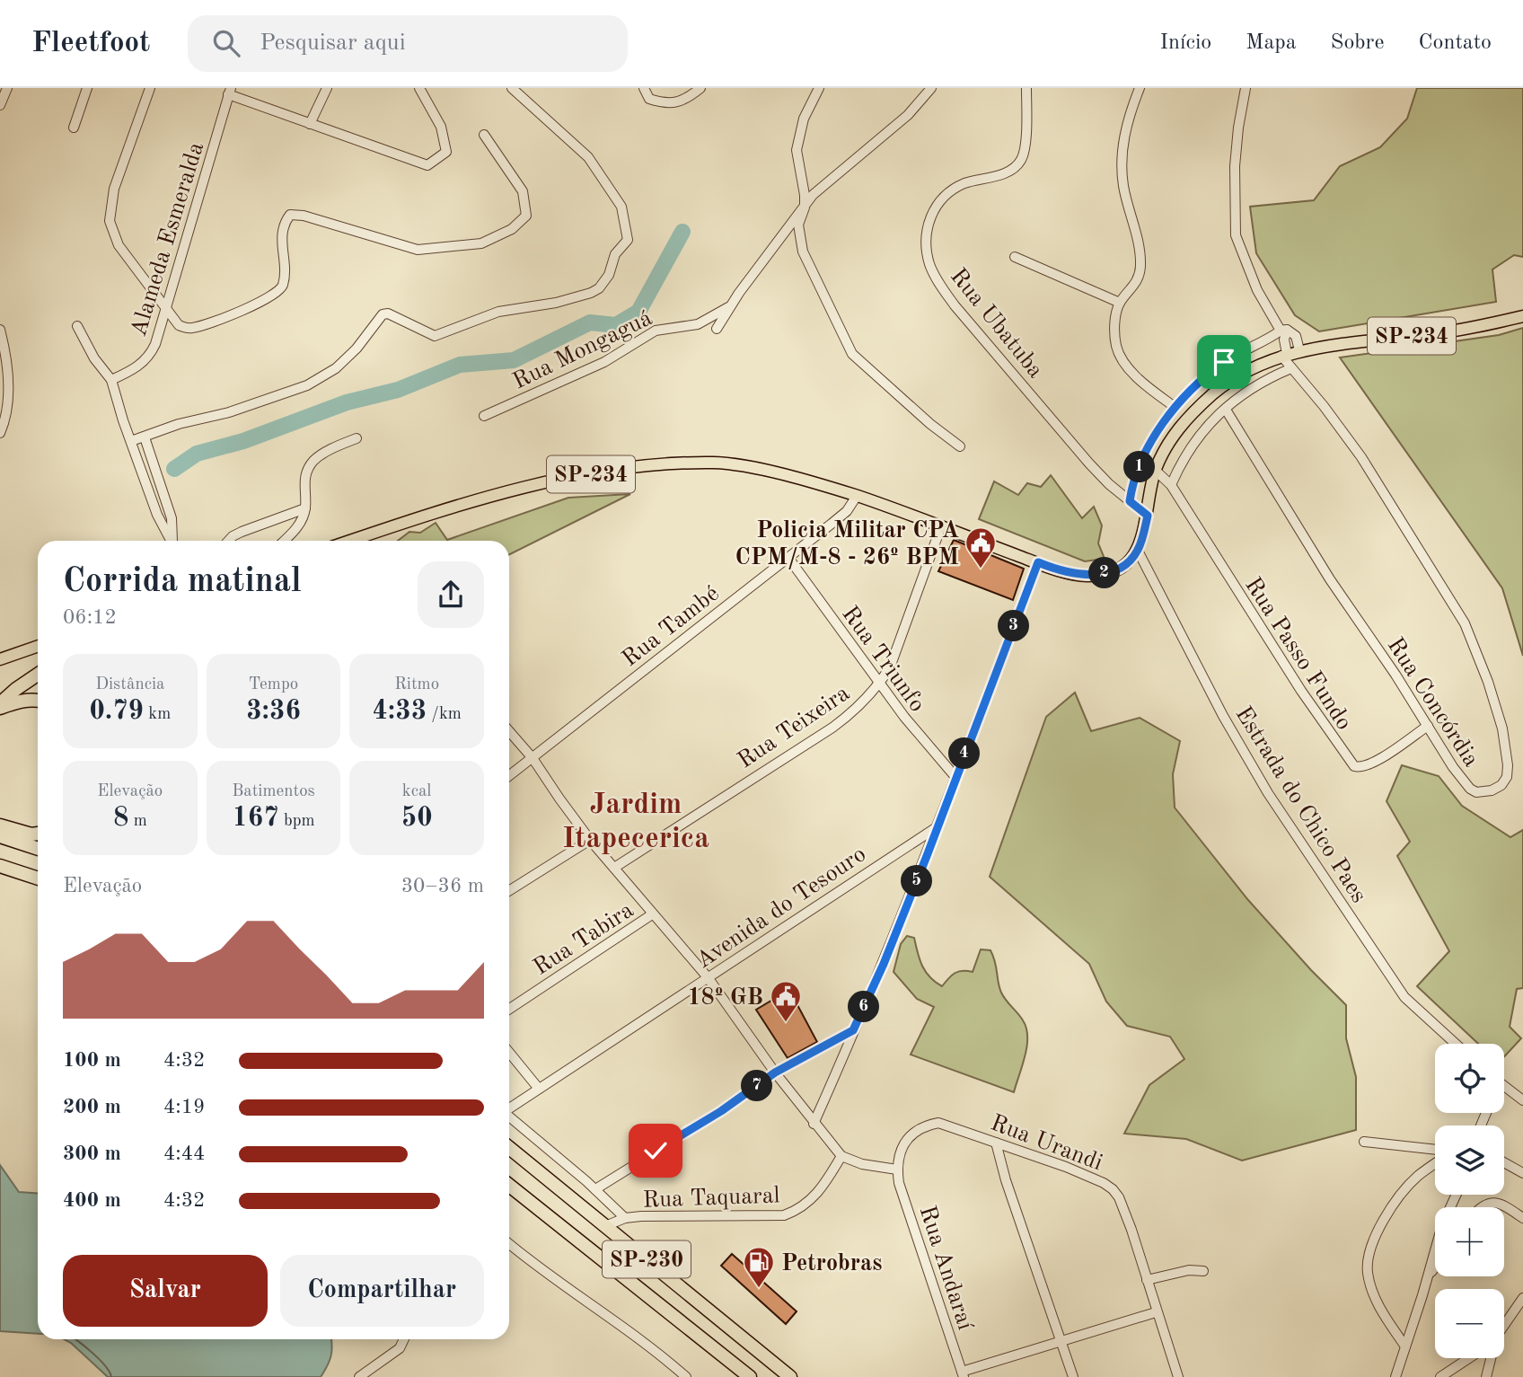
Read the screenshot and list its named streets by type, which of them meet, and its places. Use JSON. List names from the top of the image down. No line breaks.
{"streets":{"highway":["SP-230"],"main road":["SP-234"],"street":["Alameda Esmeralda","Rua Ubatuba","Rua Mongaguá","Rua També","Rua Passo Fundo","Rua Triunfo","Rua Concórdia","Rua Teixeira","Estrada do Chico Paes","Avenida do Tesouro","Rua Tabira","Rua Urandi","Rua Taquaral","Rua Andaraí"]},"crossings":[["Rua Ubatuba","SP-234"],["SP-234","Rua També"],["SP-234","Rua Passo Fundo"],["SP-234","Rua Concórdia"],["SP-234","Rua Teixeira"],["SP-234","Estrada do Chico Paes"],["Rua També","Rua Triunfo"],["Rua Passo Fundo","Rua Concórdia"],["Rua Triunfo","Rua Teixeira"],["Rua Urandi","Rua Andaraí"],["Rua Taquaral","SP-230"]],"districts":["Jardim Itapecerica"],"places":{"public building":["Policia Militar CPA CPM/M-8 - 26º BPM","18º GB"],"fuel station":["Petrobras"]},"page":{"header":"Fleetfoot","search":"Pesquisar aqui","nav":["Início","Mapa","Sobre","Contato"],"pins":["1","2","3","4","5","6","7"],"heading":["Corrida matinal","06:12"],"stats":[["Distância","0.79 km"],["Tempo","3:36"],["Ritmo","4:33 /km"],["Elevação","8 m"],["Batimentos","167 bpm"],["kcal","50"]],"chart":["Elevação","30–36 m"],"list":[{"name":"100 m","note":"4:32"},{"name":"200 m","note":"4:19"},{"name":"300 m","note":"4:44"},{"name":"400 m","note":"4:32"}],"map_buttons":["+","−"],"buttons":["Salvar","Compartilhar"]}}
